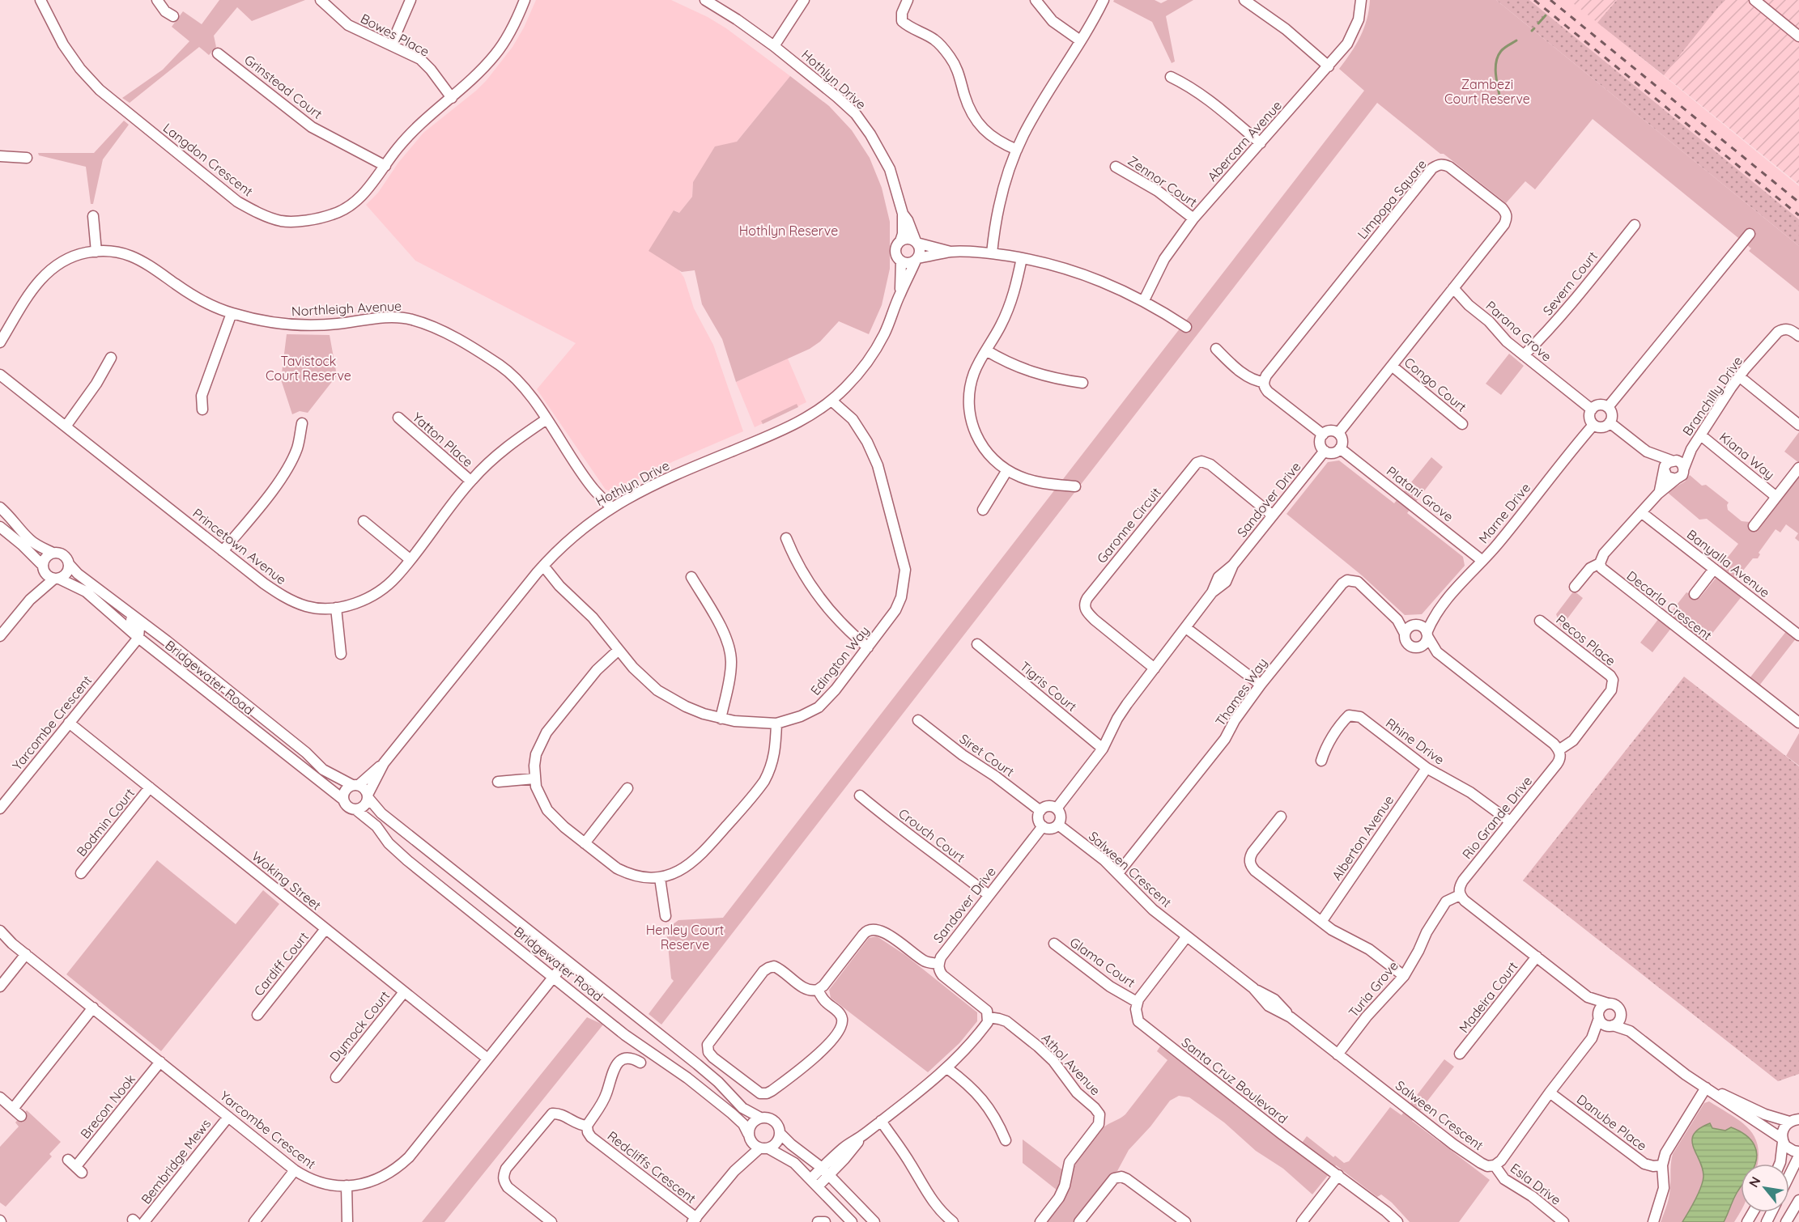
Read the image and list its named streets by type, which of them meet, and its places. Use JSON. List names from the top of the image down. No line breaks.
{"streets":{"street":["Bowes Place","Hothlyn Drive","Grinstead Court","Abercarn Avenue","Langdon Crescent","Zennor Court","Limpopa Square","Severn Court","Northleigh Avenue","Parana Grove","Congo Court","Branchilly Drive","Yatton Place","Kiana Way","Platani Grove","Sandover Drive","Marne Drive","Garonne Circuit","Princetown Avenue","Banyalla Avenue","Decarla Crescent","Pecos Place","Edington Way","Bridgewater Road","Tigris Court","Thames Way","Yarcombe Crescent","Rhine Drive","Siret Court","Rio Grande Drive","Bodmin Court","Crouch Court","Alberton Avenue","Salween Crescent","Woking Street","Glama Court","Cardiff Court","Turia Grove","Madeira Court","Dymock Court","Athol Avenue","Santa Cruz Boulevard","Brecon Nook","Danube Place","Bembridge Mews","Redcliffs Crescent","Esla Drive"]},"crossings":[["Bowes Place","Langdon Crescent"],["Hothlyn Drive","Northleigh Avenue"],["Hothlyn Drive","Edington Way"],["Hothlyn Drive","Bridgewater Road"],["Grinstead Court","Langdon Crescent"],["Abercarn Avenue","Zennor Court"],["Limpopa Square","Parana Grove"],["Limpopa Square","Congo Court"],["Limpopa Square","Platani Grove"],["Limpopa Square","Sandover Drive"],["Severn Court","Parana Grove"],["Northleigh Avenue","Princetown Avenue"],["Parana Grove","Marne Drive"],["Branchilly Drive","Kiana Way"],["Yatton Place","Princetown Avenue"],["Platani Grove","Sandover Drive"],["Platani Grove","Marne Drive"],["Sandover Drive","Garonne Circuit"],["Sandover Drive","Tigris Court"],["Sandover Drive","Siret Court"],["Sandover Drive","Crouch Court"],["Sandover Drive","Salween Crescent"],["Sandover Drive","Athol Avenue"],["Marne Drive","Thames Way"],["Pecos Place","Rio Grande Drive"],["Bridgewater Road","Yarcombe Crescent"],["Thames Way","Salween Crescent"],["Yarcombe Crescent","Woking Street"],["Yarcombe Crescent","Brecon Nook"],["Yarcombe Crescent","Bembridge Mews"],["Rhine Drive","Rio Grande Drive"],["Rhine Drive","Alberton Avenue"],["Siret Court","Salween Crescent"],["Rio Grande Drive","Turia Grove"],["Bodmin Court","Woking Street"],["Salween Crescent","Turia Grove"],["Salween Crescent","Esla Drive"],["Woking Street","Cardiff Court"],["Woking Street","Dymock Court"],["Glama Court","Santa Cruz Boulevard"]],"parks":["Zambezi Court Reserve","Hothlyn Reserve","Tavistock Court Reserve","Henley Court Reserve"],"north":"top left"}
